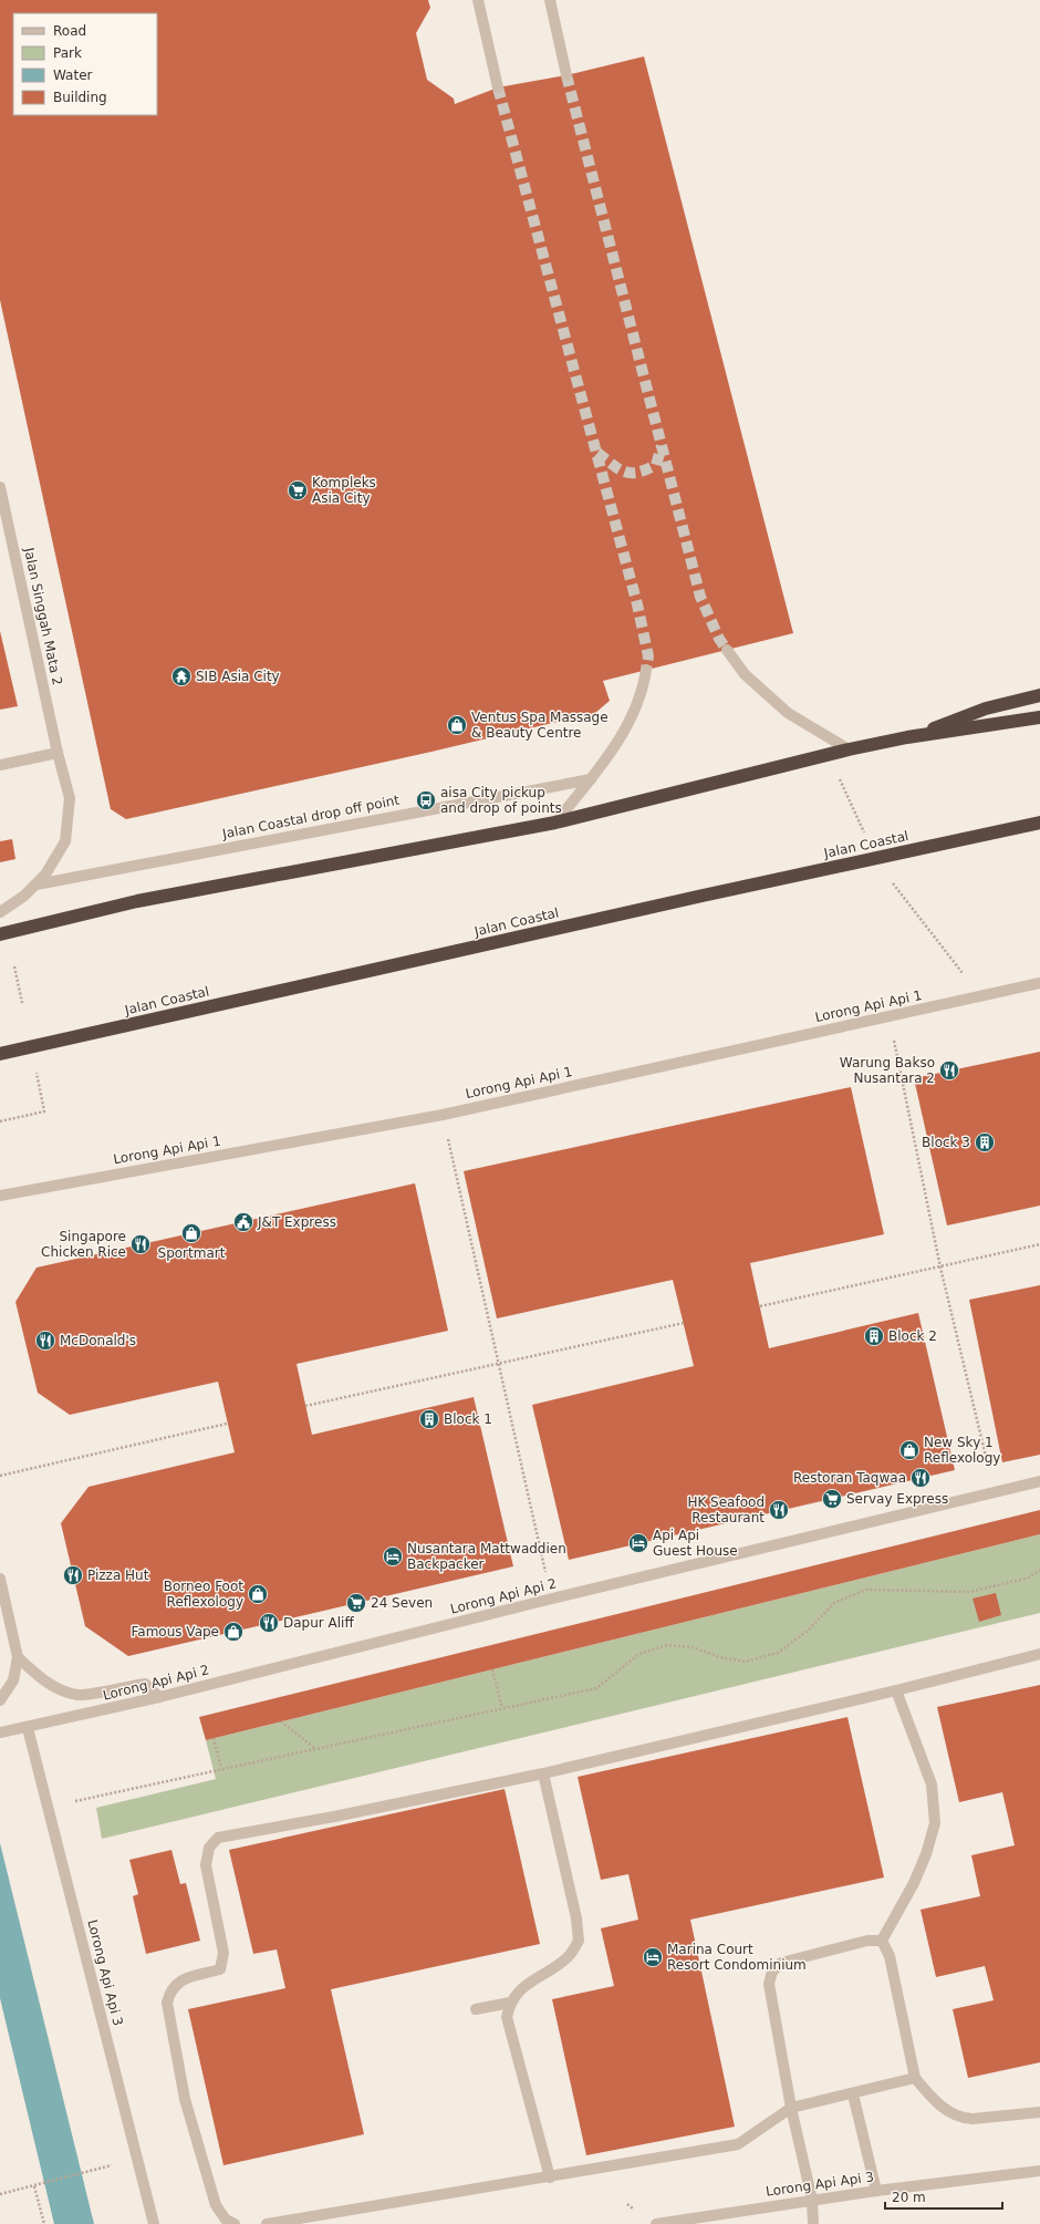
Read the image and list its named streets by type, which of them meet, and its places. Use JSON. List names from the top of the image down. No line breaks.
{"streets":{"highway":["Jalan Coastal"],"street":["Jalan Singgah Mata 2","Jalan Coastal drop off point","Lorong Api Api 1","Lorong Api Api 2","Lorong Api Api 3"]},"crossings":[["Jalan Singgah Mata 2","Jalan Coastal drop off point"],["Lorong Api Api 2","Lorong Api Api 3"]],"places":{"supermarket":["Kompleks Asia City","Servay Express","24 Seven"],"temple":["SIB Asia City"],"shop":["Ventus Spa Massage & Beauty Centre","Sportmart","New Sky 1 Reflexology","Borneo Foot Reflexology","Famous Vape"],"bus stop":["aisa City pickup and drop of points"],"restaurant":["Warung Bakso Nusantara 2","Singapore Chicken Rice","McDonald's","Restoran Taqwaa","HK Seafood Restaurant","Pizza Hut","Dapur Aliff"],"building":["Block 3","Block 2","Block 1"],"public building":["J&T Express"],"hotel":["Api Api Guest House","Nusantara Mattwaddien Backpacker","Marina Court Resort Condominium"]},"legend":["Road","Park","Water","Building"],"scale_bar":"20 m"}
